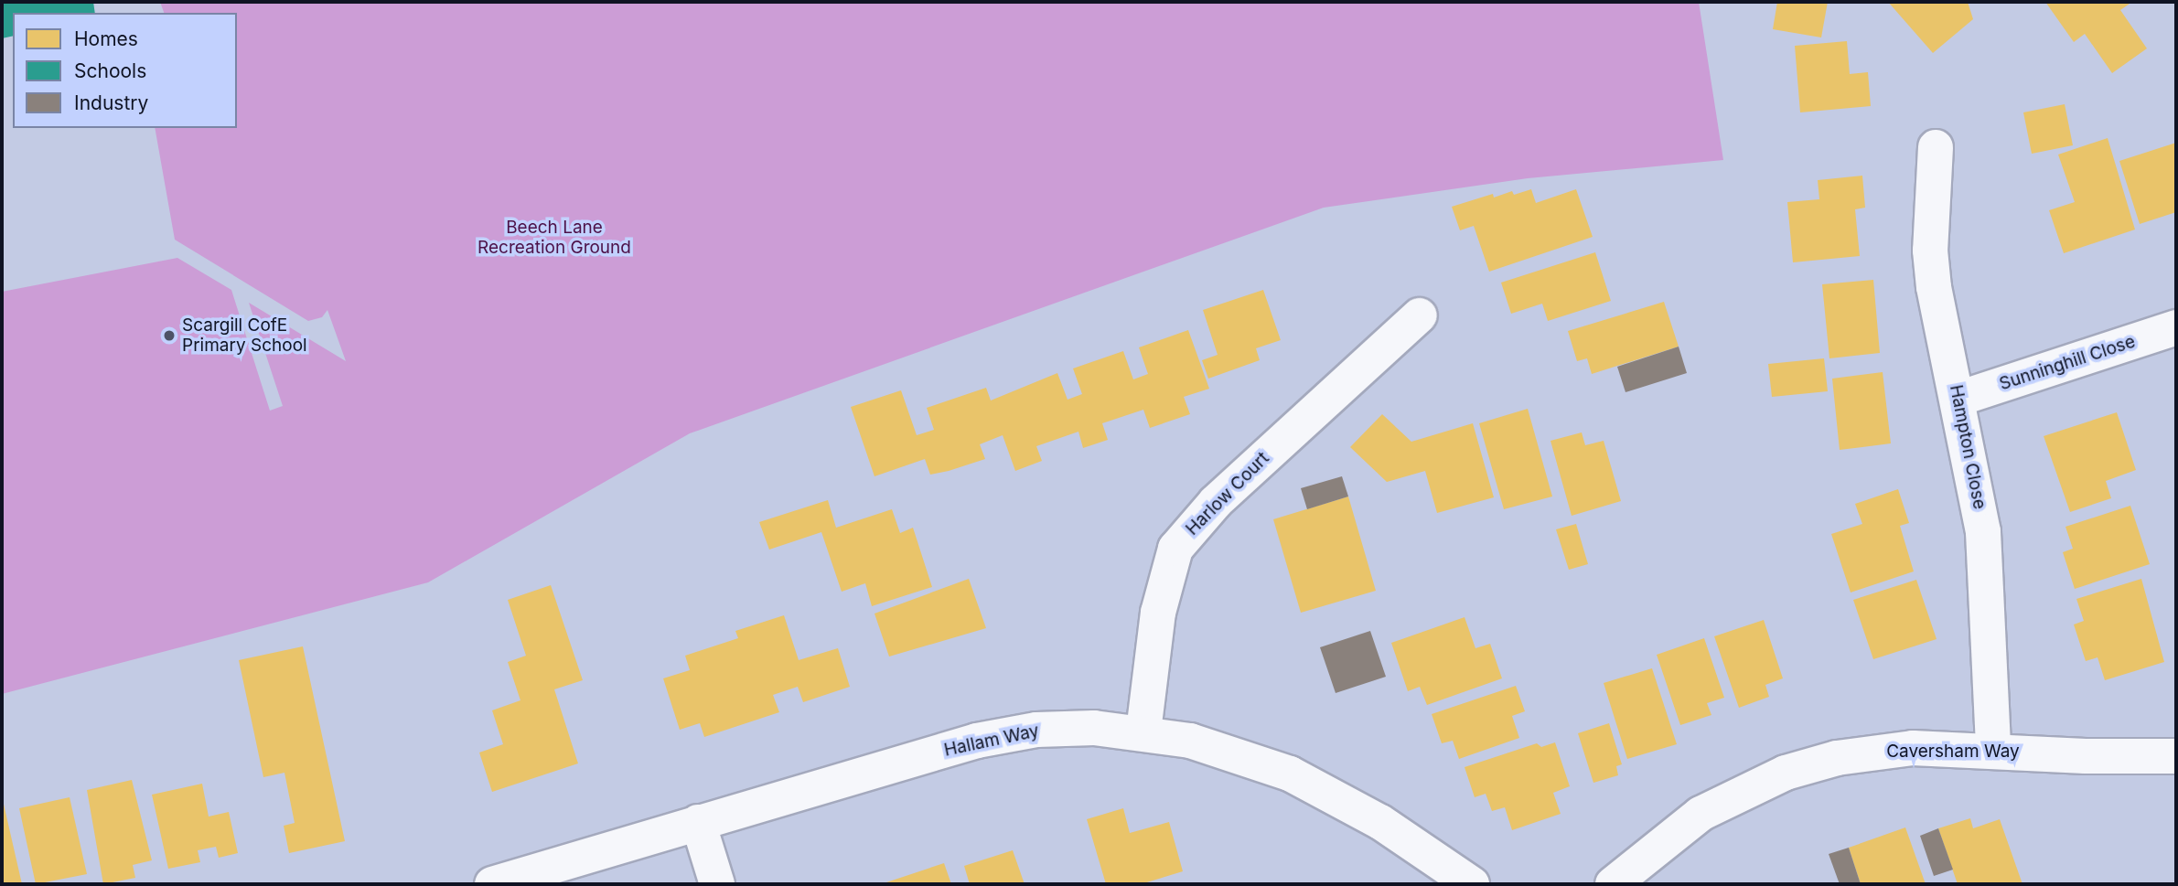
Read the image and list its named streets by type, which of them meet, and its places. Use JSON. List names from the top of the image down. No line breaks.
{"streets":{"street":["Sunninghill Close","Hampton Close","Harlow Court","Hallam Way","Caversham Way"]},"crossings":[["Sunninghill Close","Hampton Close"],["Hampton Close","Caversham Way"],["Harlow Court","Hallam Way"]],"parks":["Beech Lane Recreation Ground"],"places":["Scargill CofE Primary School"],"legend":["Homes","Schools","Industry"]}
